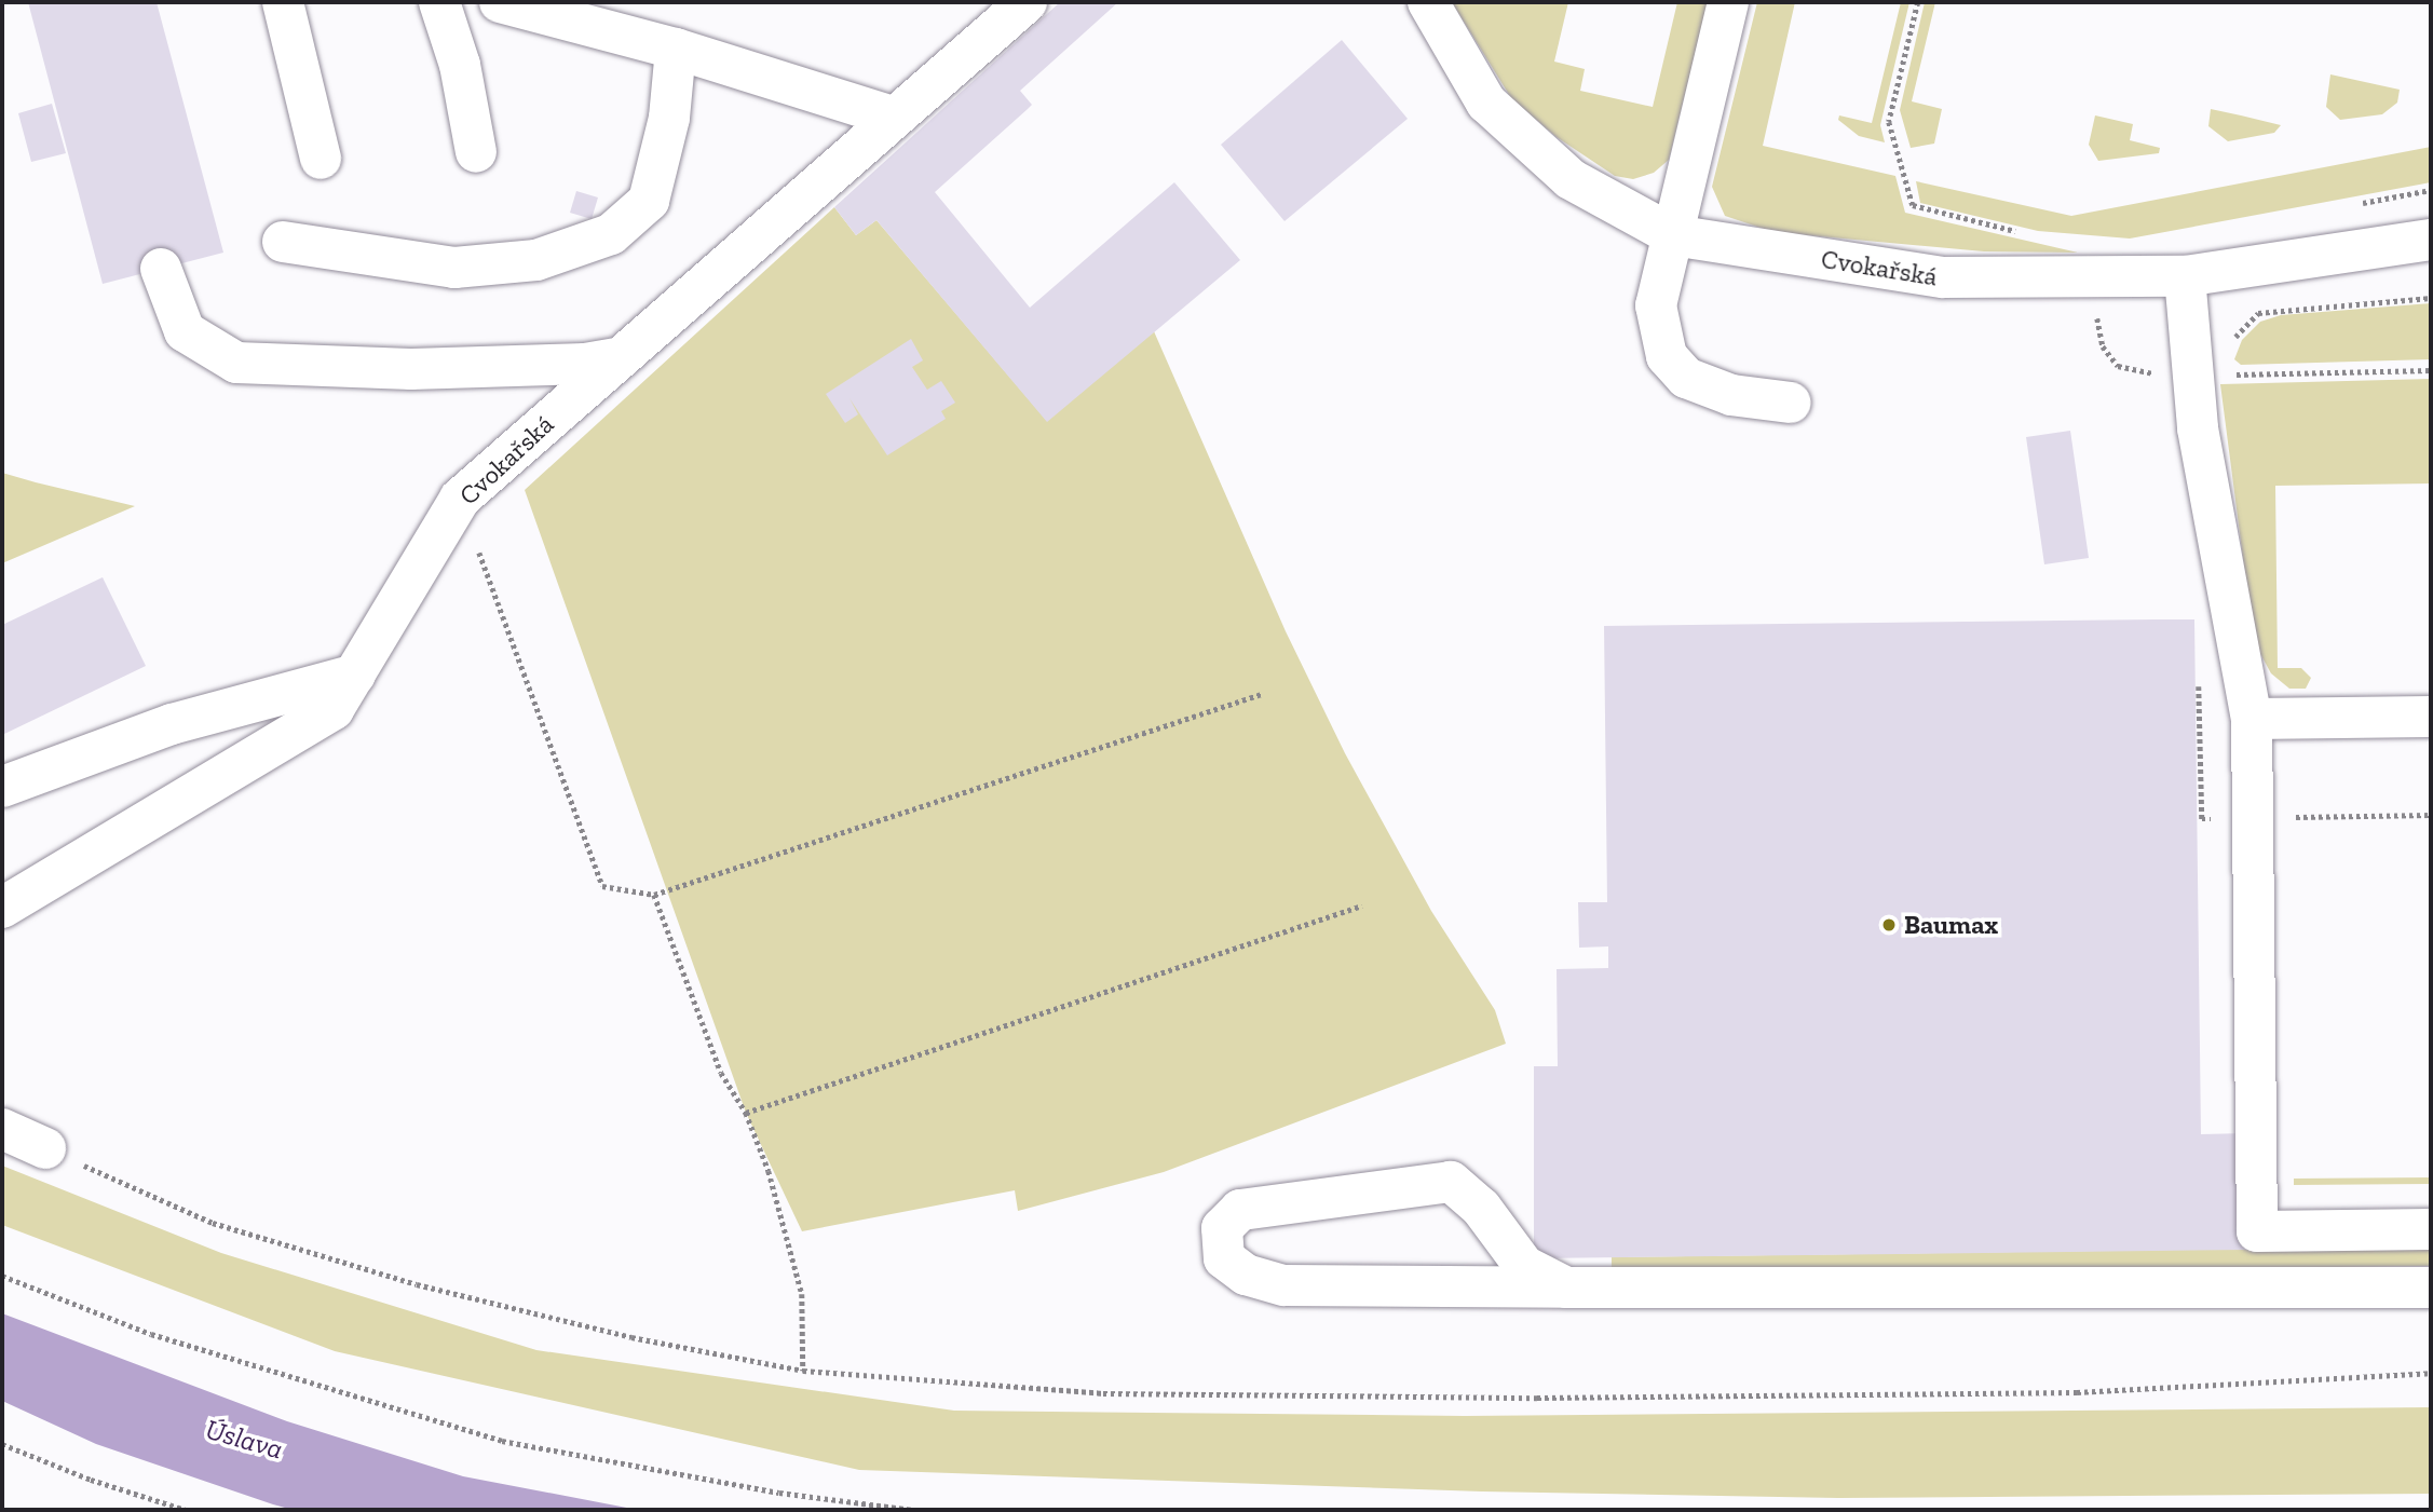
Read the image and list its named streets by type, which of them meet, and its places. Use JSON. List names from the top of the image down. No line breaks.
{"streets":{"street":["Cvokařská"]},"water":["Úslava"],"places":["Baumax"]}
